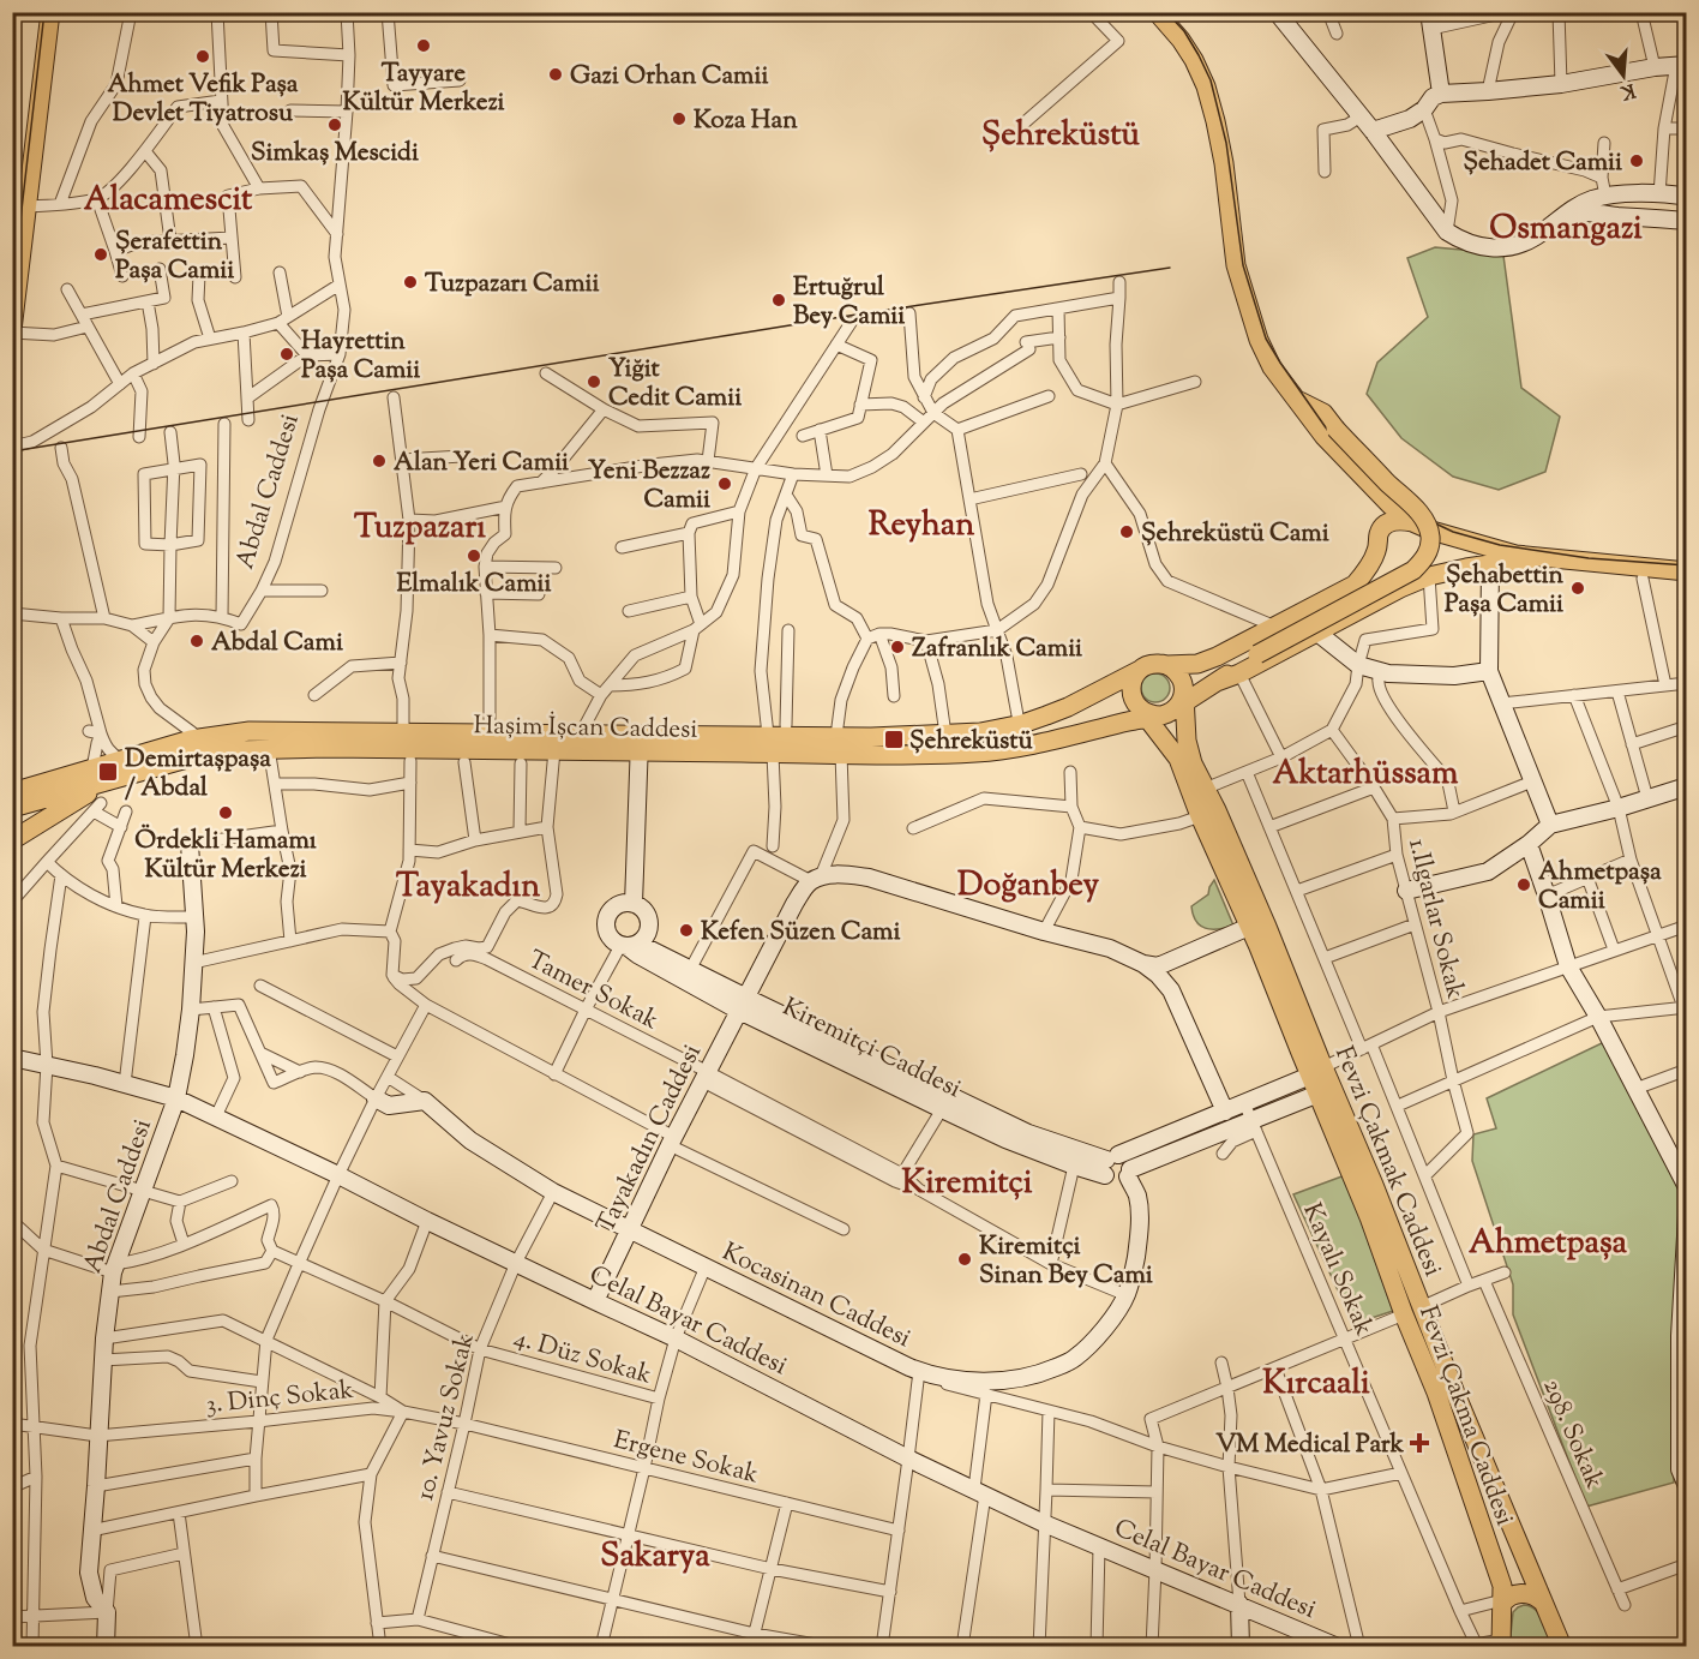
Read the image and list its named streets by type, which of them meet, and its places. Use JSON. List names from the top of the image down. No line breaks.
{"streets":{"main road":["Haşim İşcan Caddesi","Fevzi Çakmak Caddesi","Fevzi Çakma Caddesi"],"street":["Abdal Caddesi","1.Ilgarlar Sokak","Tamer Sokak","Kiremitçi Caddesi","Tayakadın Caddesi","Kayalı Sokak","Kocasinan Caddesi","Celal Bayar Caddesi","4. Düz Sokak","3. Dinç Sokak","10. Yavuz Sokak","298. Sokak","Ergene Sokak"]},"crossings":[["Abdal Caddesi","Celal Bayar Caddesi"],["Abdal Caddesi","3. Dinç Sokak"],["Haşim İşcan Caddesi","Fevzi Çakmak Caddesi"],["Tamer Sokak","Tayakadın Caddesi"],["Kiremitçi Caddesi","Tayakadın Caddesi"],["Tayakadın Caddesi","Kocasinan Caddesi"],["Tayakadın Caddesi","Celal Bayar Caddesi"],["Fevzi Çakmak Caddesi","Fevzi Çakma Caddesi"],["Kayalı Sokak","Fevzi Çakma Caddesi"],["Kocasinan Caddesi","10. Yavuz Sokak"],["Celal Bayar Caddesi","10. Yavuz Sokak"],["4. Düz Sokak","10. Yavuz Sokak"],["3. Dinç Sokak","10. Yavuz Sokak"],["3. Dinç Sokak","Ergene Sokak"],["10. Yavuz Sokak","Ergene Sokak"]],"districts":["Şehreküstü","Alacamescit","Osmangazi","Reyhan","Tuzpazarı","Aktarhüssam","Doğanbey","Tayakadın","Kiremitçi","Ahmetpaşa","Kırcaali","Sakarya"],"places":{"other":["Tayyare Kültür Merkezi","Ahmet Vefik Paşa Devlet Tiyatrosu","Gazi Orhan Camii","Koza Han","Simkaş Mescidi","Şehadet Camii","Şerafettin Paşa Camii","Tuzpazarı Camii","Ertuğrul Bey Camii","Hayrettin Paşa Camii","Yiğit Cedit Camii","Alan Yeri Camii","Yeni Bezzaz Camii","Şehreküstü Cami","Elmalık Camii","Şehabettin Paşa Camii","Abdal Cami","Zafranlık Camii","Ördekli Hamamı Kültür Merkezi","Ahmetpaşa Camii","Kefen Süzen Cami","Kiremitçi Sinan Bey Cami"],"transit":["Şehreküstü","Demirtaşpaşa / Abdal"],"health":["VM Medical Park"]},"north":"bottom"}
